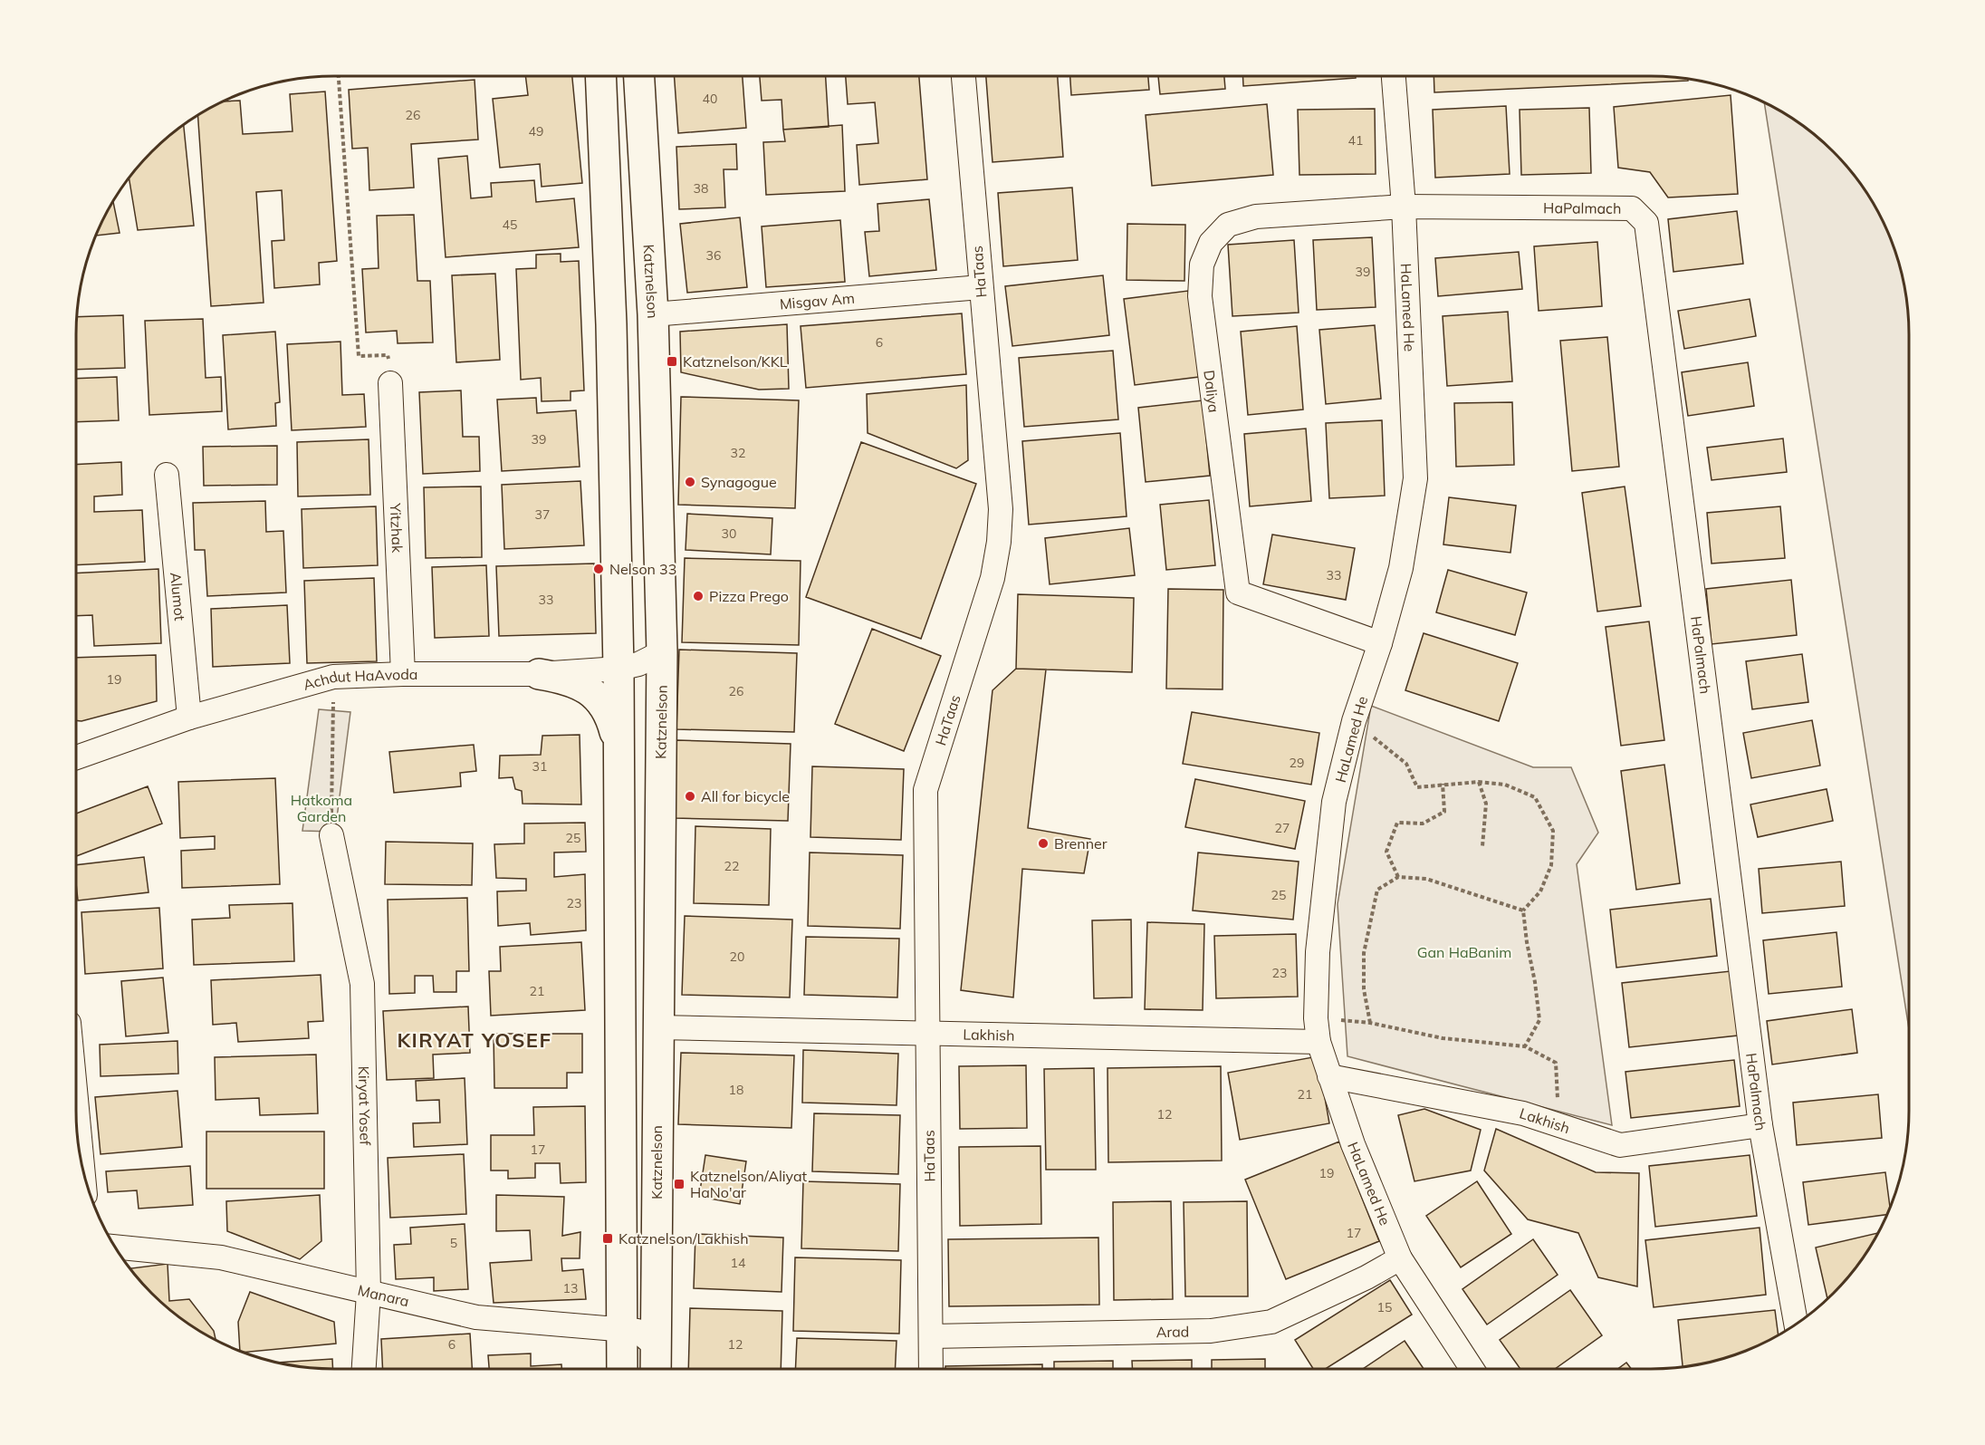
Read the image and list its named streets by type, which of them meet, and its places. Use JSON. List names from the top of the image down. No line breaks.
{"streets":{"street":["HaPalmach","HaTaas","Katznelson","Misgav Am","HaLamed He","Daliya","Yitzhak","Alumot","Achdut HaAvoda","Lakhish","Kiryat Yosef","Manara","Arad"]},"crossings":[["HaPalmach","HaLamed He"],["HaPalmach","Daliya"],["HaPalmach","Lakhish"],["HaTaas","Misgav Am"],["HaTaas","Lakhish"],["HaTaas","Arad"],["Katznelson","Misgav Am"],["Katznelson","Achdut HaAvoda"],["Katznelson","Lakhish"],["Katznelson","Manara"],["HaLamed He","Daliya"],["HaLamed He","Lakhish"],["HaLamed He","Arad"],["Yitzhak","Achdut HaAvoda"],["Alumot","Achdut HaAvoda"],["Kiryat Yosef","Manara"]],"districts":["KIRYAT YOSEF"],"parks":["Hatkoma Garden","Gan HaBanim"],"places":{"transit":["Katznelson/KKL","Katznelson/Aliyat HaNo'ar","Katznelson/Lakhish"],"other":["Synagogue","Nelson 33","Pizza Prego","All for bicycle","Brenner"]},"house_numbers":["40","26","49","41","38","45","36","39","6","39","32","37","30","33","33","19","26","29","31","27","25","22","25","23","20","23","21","18","21","12","17","19","17","5","14","13","15","6","12"]}
